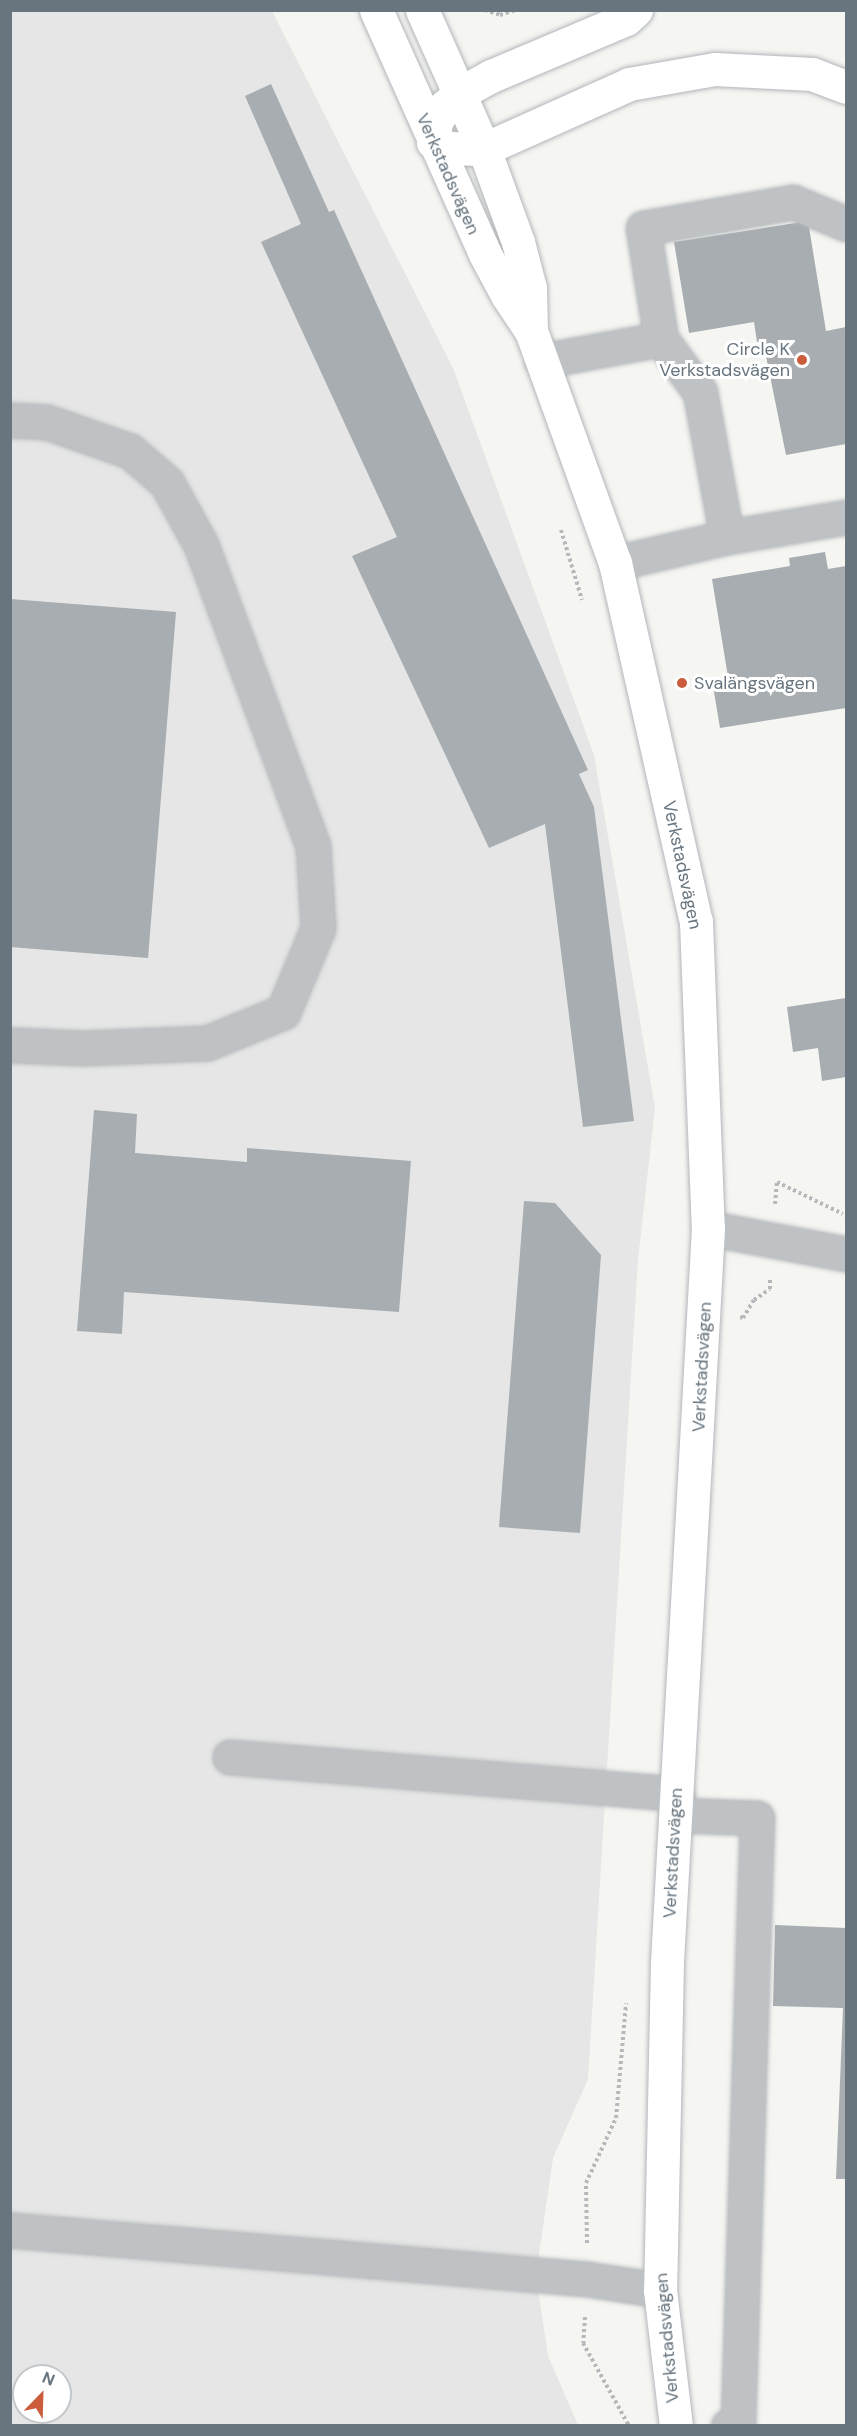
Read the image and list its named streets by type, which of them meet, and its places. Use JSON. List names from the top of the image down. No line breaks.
{"streets":{"main road":["Verkstadsvägen"]},"places":["Circle K Verkstadsvägen","Svalängsvägen"],"north":"top right"}
